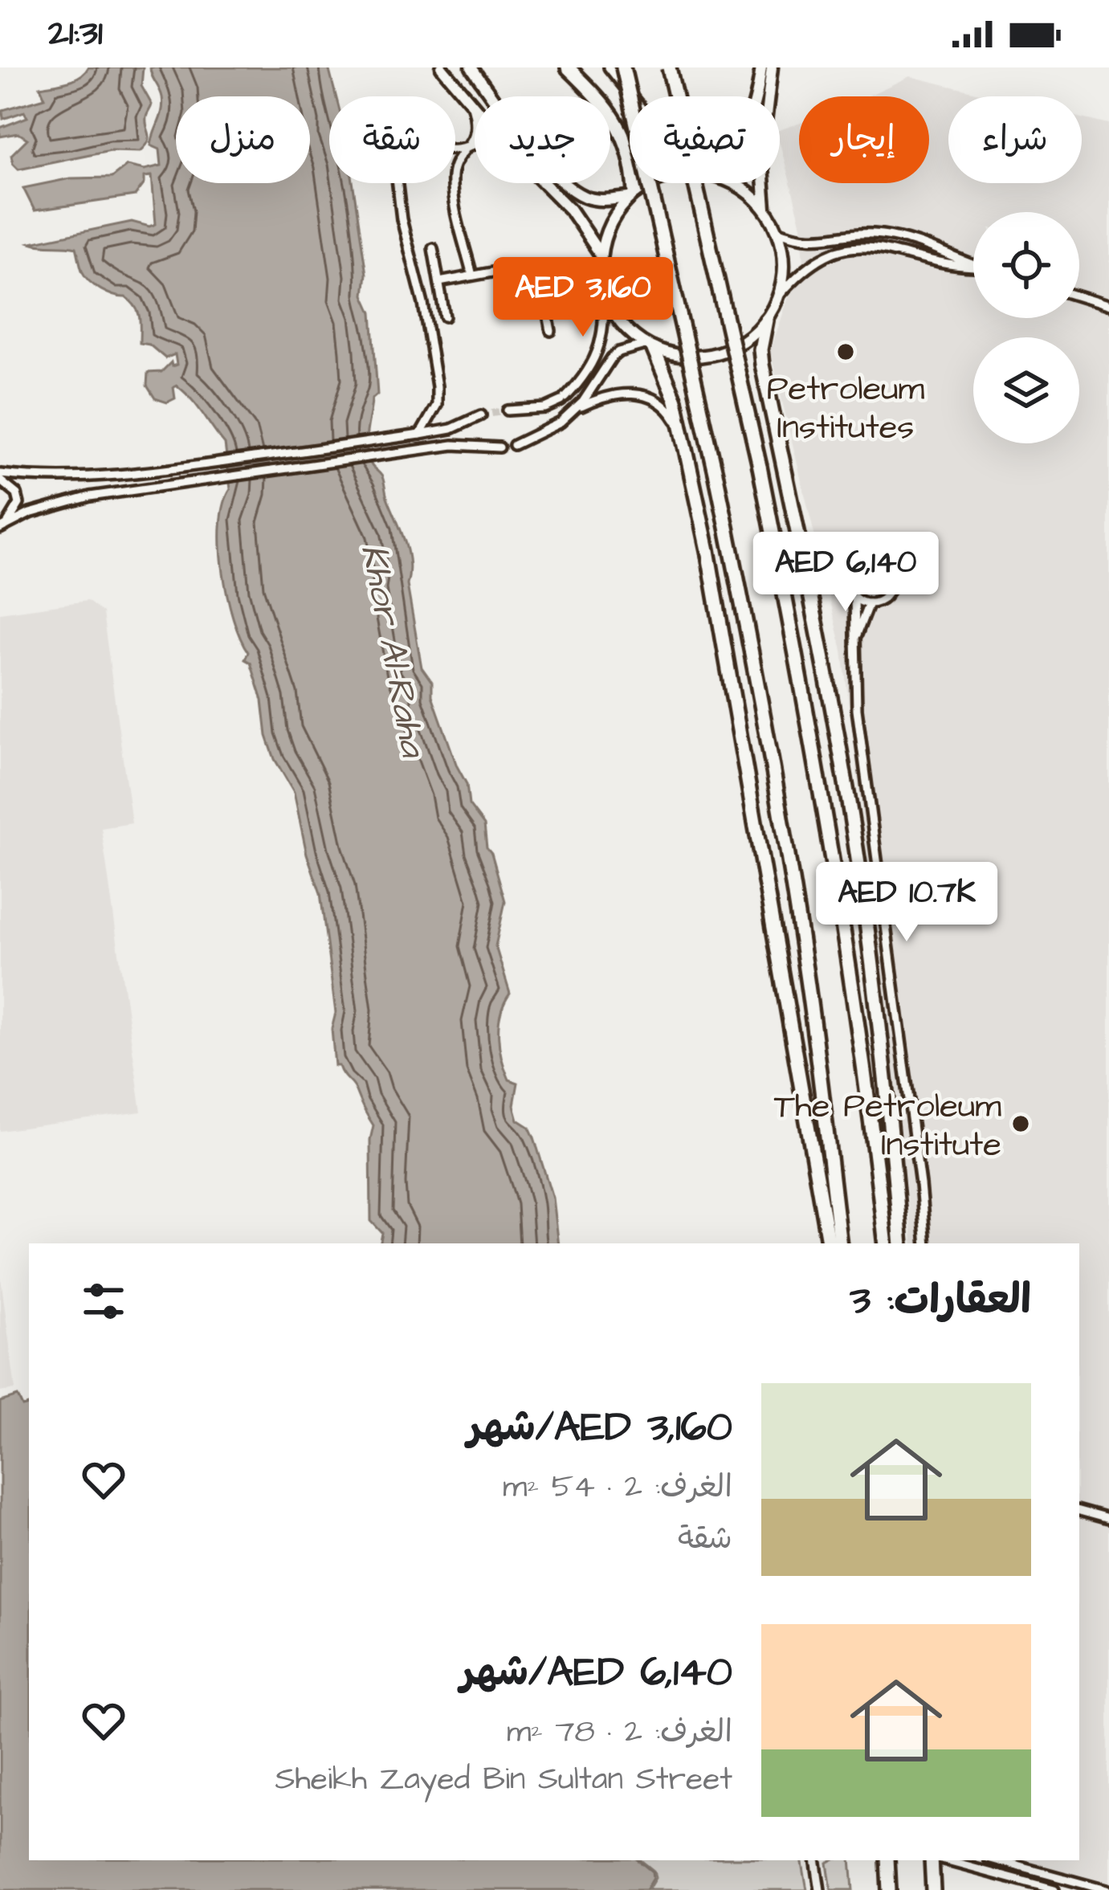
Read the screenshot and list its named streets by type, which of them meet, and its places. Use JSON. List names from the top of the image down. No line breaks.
{"water":["Khor Al-Raha"],"places":["Petroleum Institutes","The Petroleum Institute"],"page":{"status":"21:31","chip":["شراء","إيجار","تصفية","جديد","شقة","منزل"],"price":["AED 3,160","AED 6,140","AED 10.7K"],"heading":"العقارات: 3","list":[{"name":"AED 3,160/شهر","note":"الغرف: 2 · 54 m² · شقة"},{"name":"AED 6,140/شهر","note":"الغرف: 2 · 78 m² · Sheikh Zayed Bin Sultan Street"}]}}
